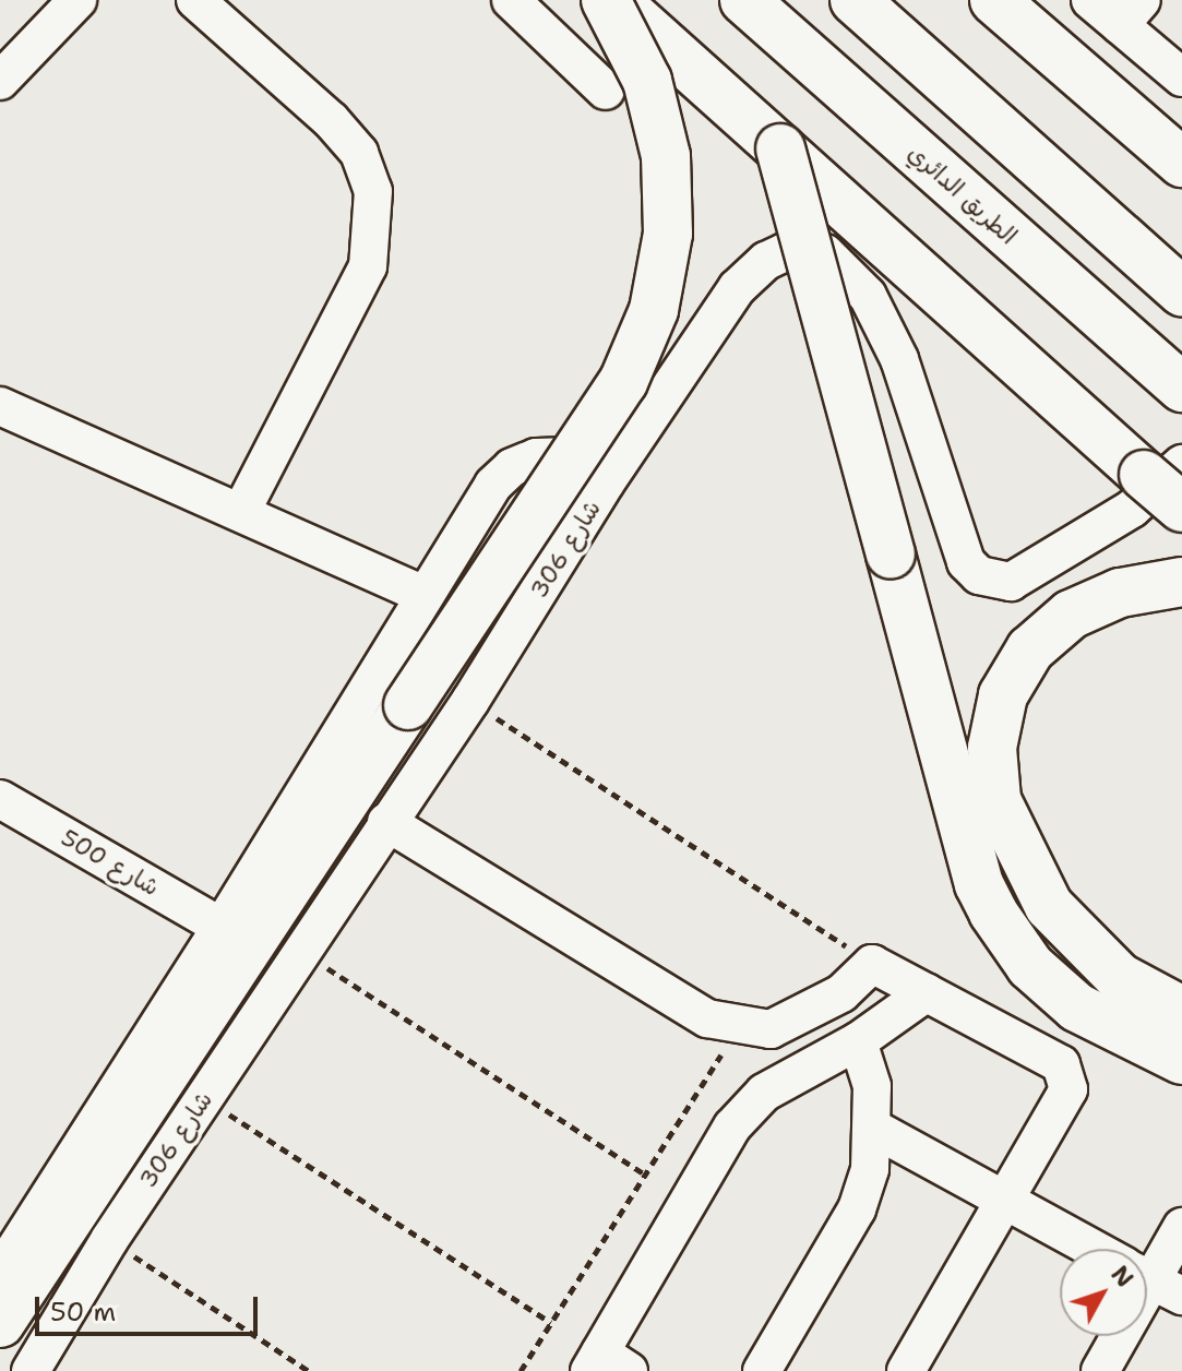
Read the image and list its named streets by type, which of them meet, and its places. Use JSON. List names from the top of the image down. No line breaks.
{"streets":{"highway":["الطريق الدائري"],"street":["شارع 306","شارع 500"]},"crossings":[["شارع 306","شارع 500"]],"scale_bar":"50 m","north":"top right"}
